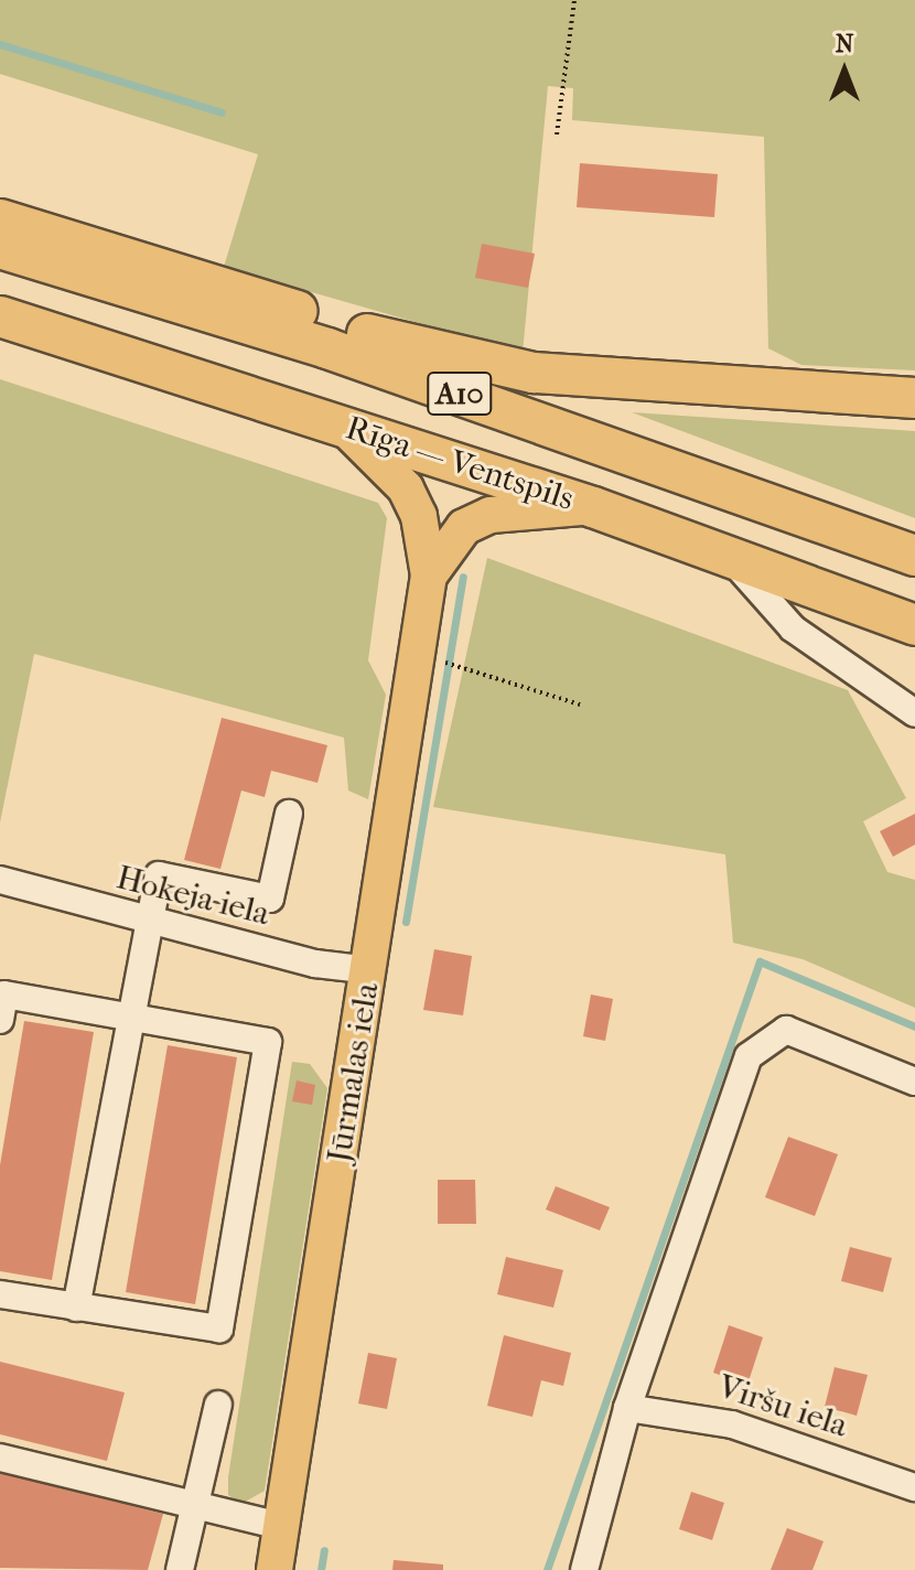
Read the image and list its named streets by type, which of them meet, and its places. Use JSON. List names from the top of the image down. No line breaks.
{"streets":{"highway":["A10","Rīga — Ventspils"],"main road":["Jūrmalas iela"],"street":["Hokeja iela","Viršu iela"]},"crossings":[["Hokeja iela","Jūrmalas iela"]],"north":"top"}
